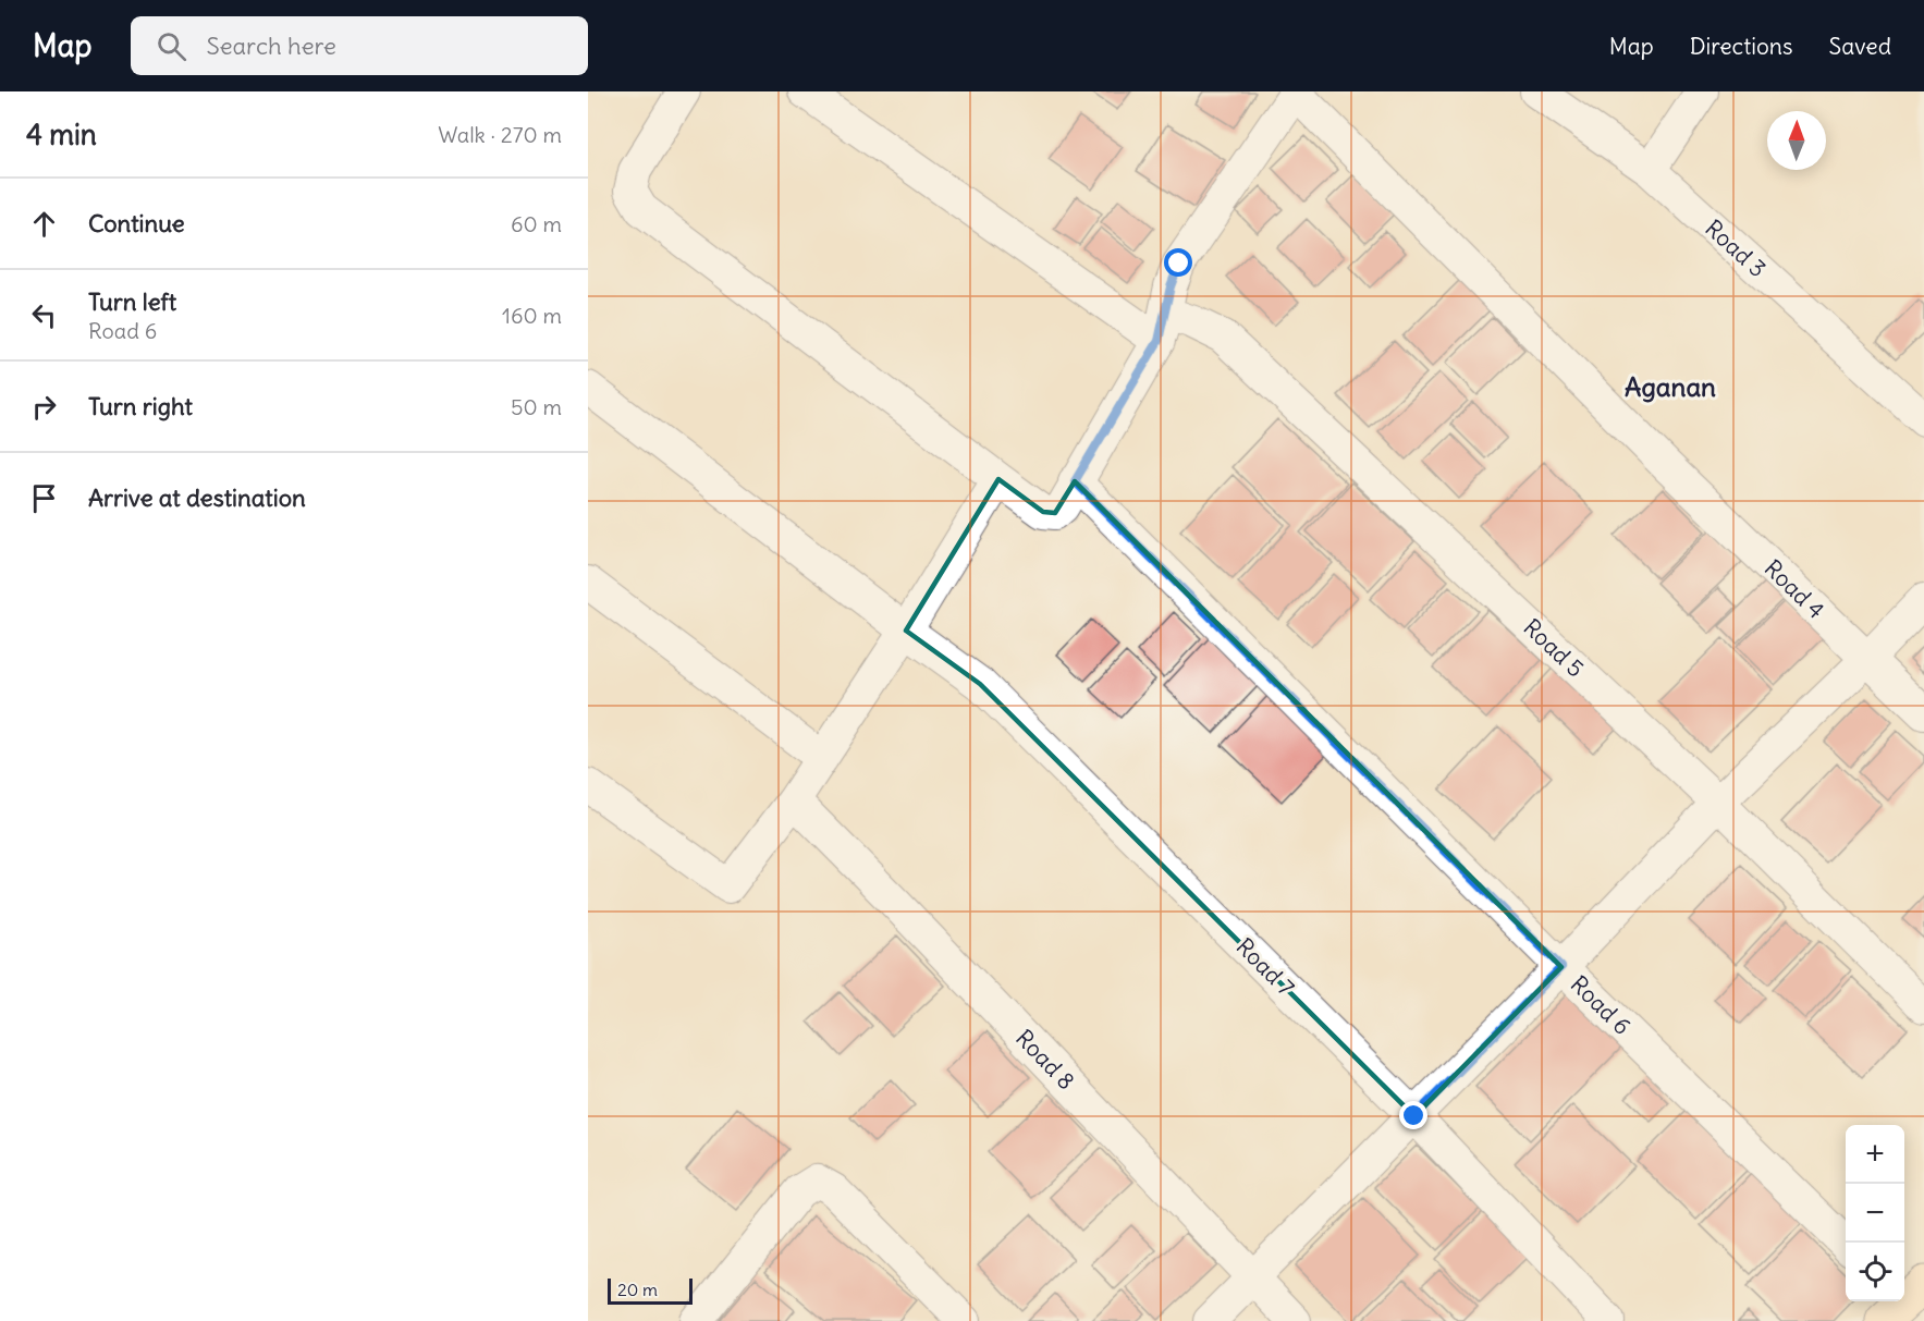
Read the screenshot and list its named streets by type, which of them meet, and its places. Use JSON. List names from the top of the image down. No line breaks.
{"streets":{"street":["Road 3","Road 4","Road 5","Road 7","Road 6","Road 8"]},"districts":["Aganan"],"scale_bar":"20 m","north":"top","page":{"header":"Map","search":"Search here","nav":["Map","Directions","Saved"],"heading":["4 min","Walk · 270 m"],"list":[["Continue","60 m"],["Turn left","Road 6","160 m"],["Turn right","50 m"],"Arrive at destination"],"map_buttons":["+","−"],"scale":"20 m"}}
